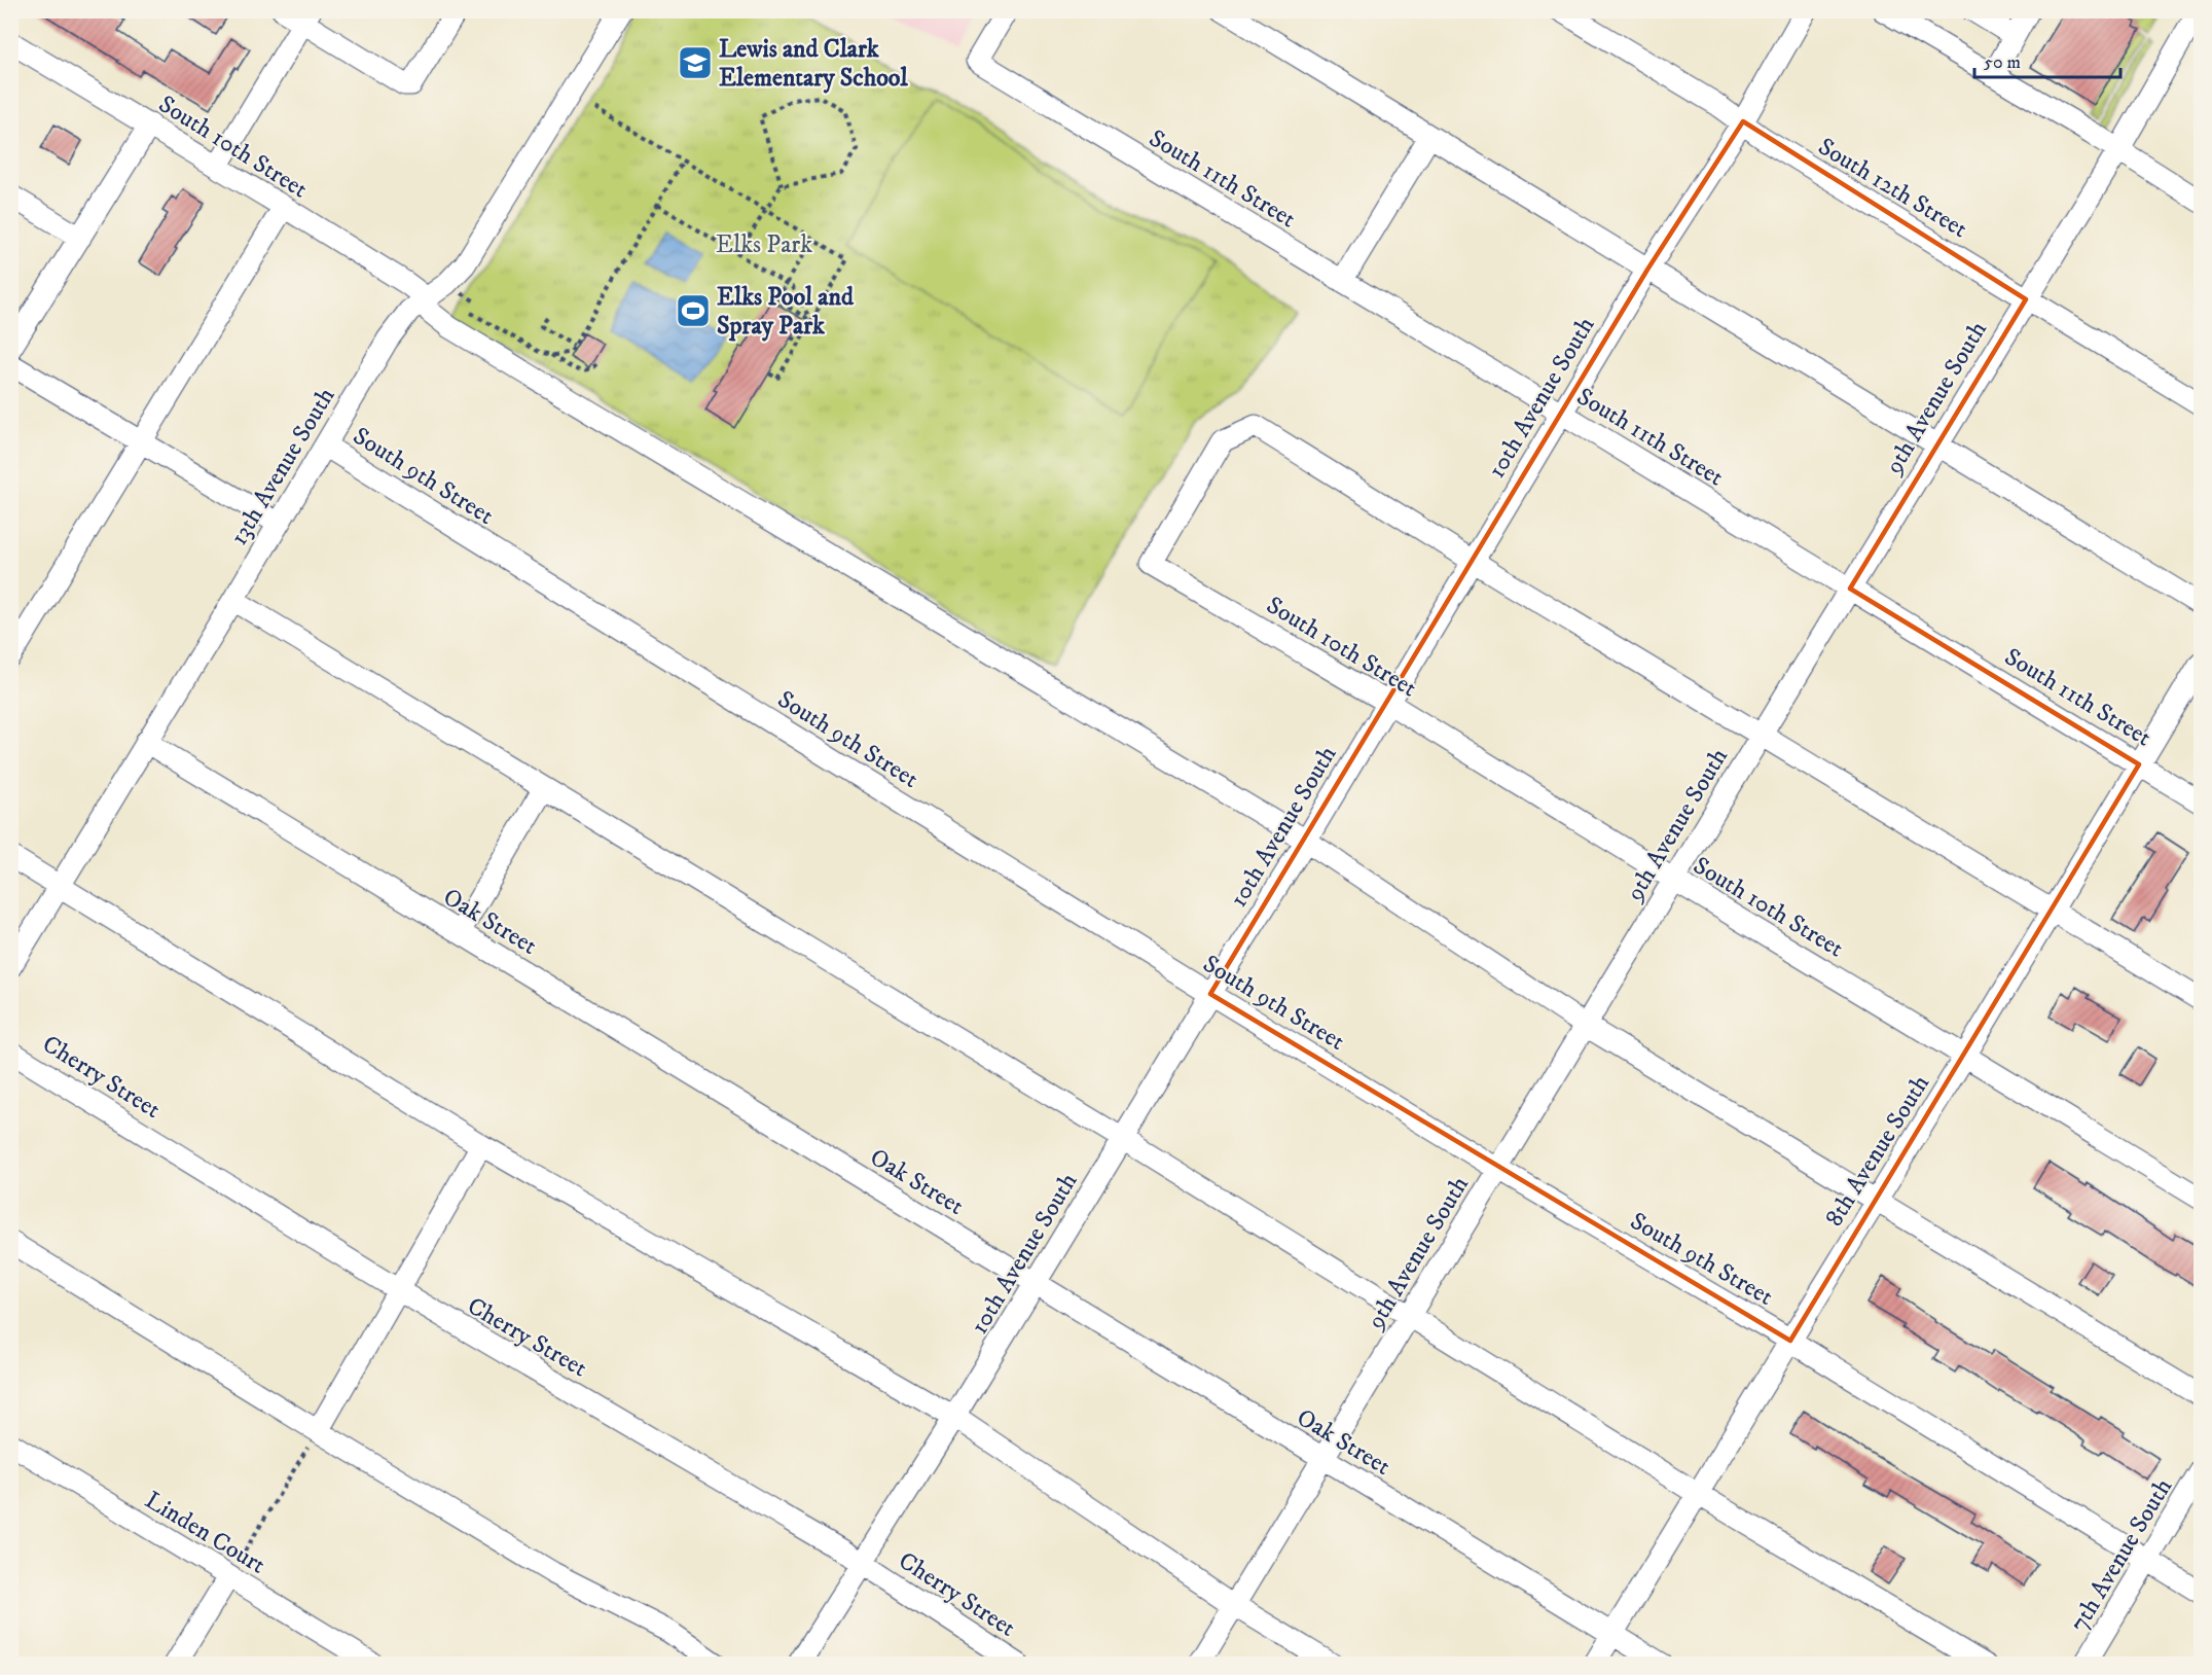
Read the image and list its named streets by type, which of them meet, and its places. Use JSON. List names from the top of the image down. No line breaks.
{"streets":{"street":["South 10th Street","South 11th Street","South 12th Street","10th Avenue South","9th Avenue South","13th Avenue South","South 9th Street","Oak Street","Cherry Street","8th Avenue South","Linden Court","7th Avenue South"]},"crossings":[["South 10th Street","10th Avenue South"],["South 10th Street","9th Avenue South"],["South 10th Street","13th Avenue South"],["South 10th Street","8th Avenue South"],["South 11th Street","10th Avenue South"],["South 11th Street","9th Avenue South"],["South 11th Street","8th Avenue South"],["South 12th Street","10th Avenue South"],["South 12th Street","9th Avenue South"],["10th Avenue South","South 9th Street"],["10th Avenue South","Oak Street"],["10th Avenue South","Cherry Street"],["9th Avenue South","South 9th Street"],["9th Avenue South","Oak Street"],["13th Avenue South","South 9th Street"],["13th Avenue South","Oak Street"],["South 9th Street","8th Avenue South"],["South 9th Street","7th Avenue South"],["Oak Street","8th Avenue South"]],"parks":["Elks Park"],"places":{"school or university":["Lewis and Clark Elementary School"],"sports":["Elks Pool and Spray Park"]},"scale_bar":"50 m"}
